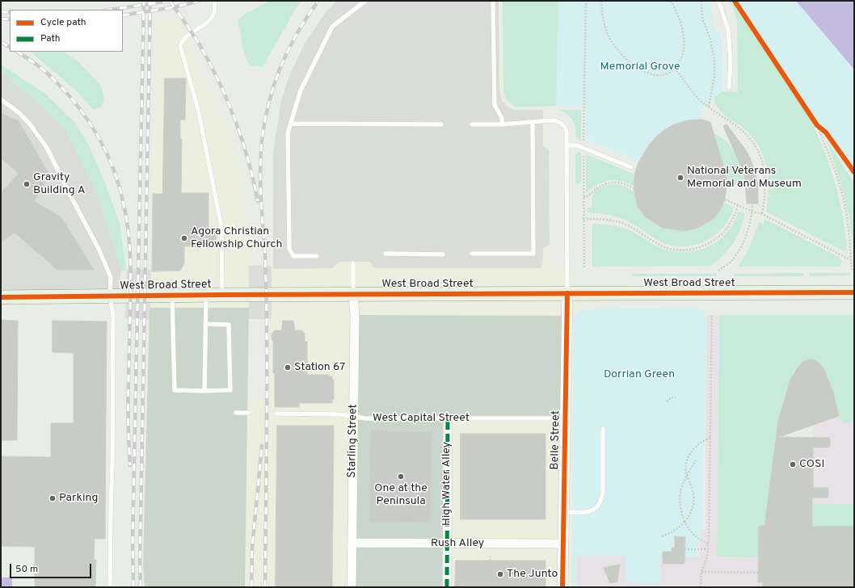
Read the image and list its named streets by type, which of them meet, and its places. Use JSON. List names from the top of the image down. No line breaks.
{"streets":{"main road":["West Broad Street"],"street":["Belle Street","Starling Street","High Water Alley","Rush Alley"],"lane":["West Capital Street"]},"crossings":[["West Broad Street","Belle Street"],["West Broad Street","Starling Street"],["West Capital Street","Belle Street"],["West Capital Street","Starling Street"],["West Capital Street","High Water Alley"],["Belle Street","Rush Alley"],["Starling Street","Rush Alley"],["High Water Alley","Rush Alley"]],"parks":["Memorial Grove","Dorrian Green"],"places":["National Veterans Memorial and Museum","Gravity Building A","Agora Christian Fellowship Church","Station 67","COSI","One at the Peninsula","Parking","The Junto"],"legend":["Cycle path","Path"],"scale_bar":"50 m"}
